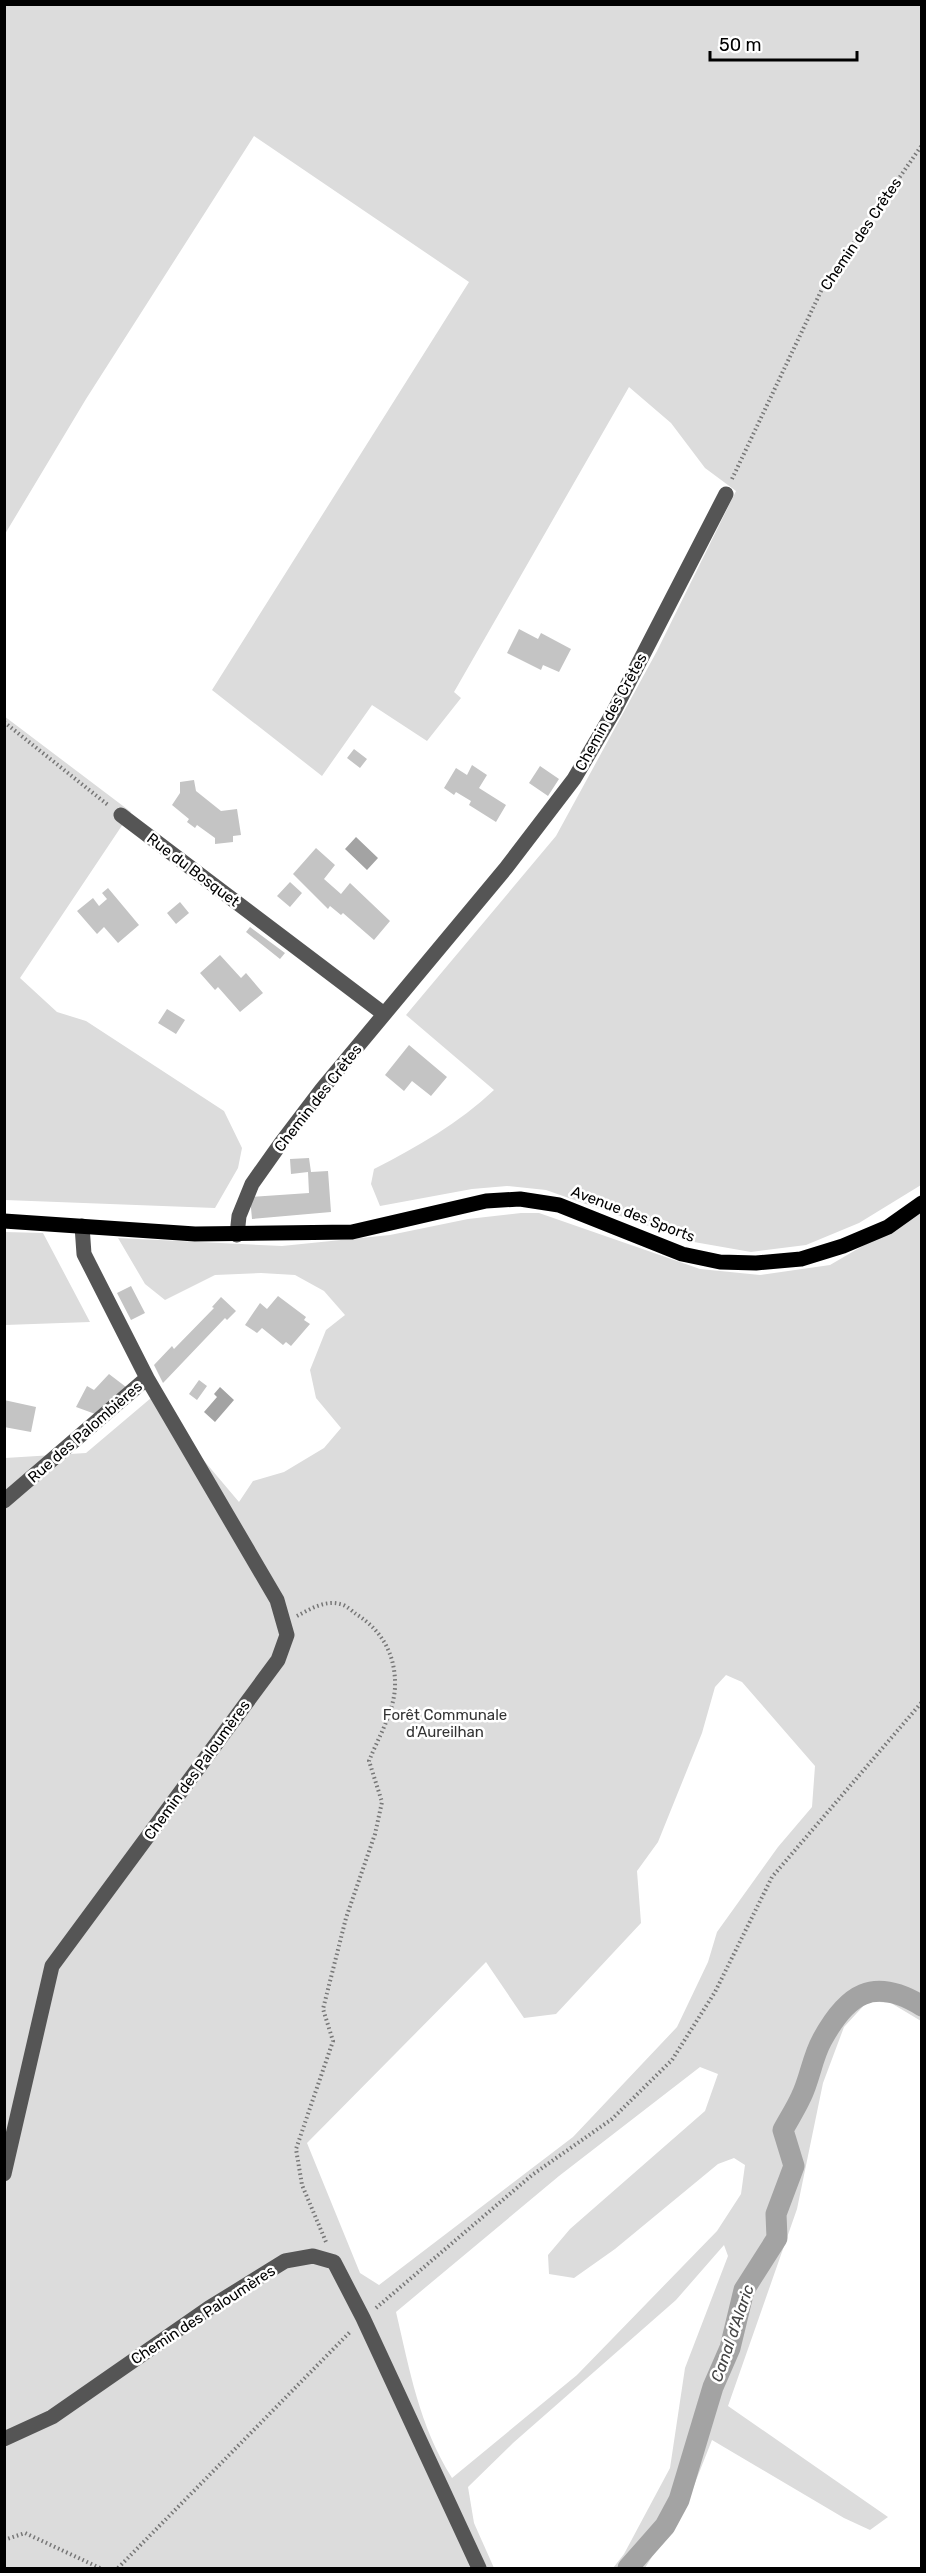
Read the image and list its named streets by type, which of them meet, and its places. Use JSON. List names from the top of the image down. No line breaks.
{"streets":{"main road":["Avenue des Sports"],"street":["Chemin des Crêtes","Rue du Bosquet","Rue des Palombières","Chemin des Paloumères"]},"crossings":[["Chemin des Crêtes","Rue du Bosquet"],["Chemin des Crêtes","Avenue des Sports"],["Avenue des Sports","Rue des Palombières"],["Rue des Palombières","Chemin des Paloumères"]],"water":["Canal d'Alaric"],"parks":["Forêt Communale d'Aureilhan"],"scale_bar":"50 m"}
